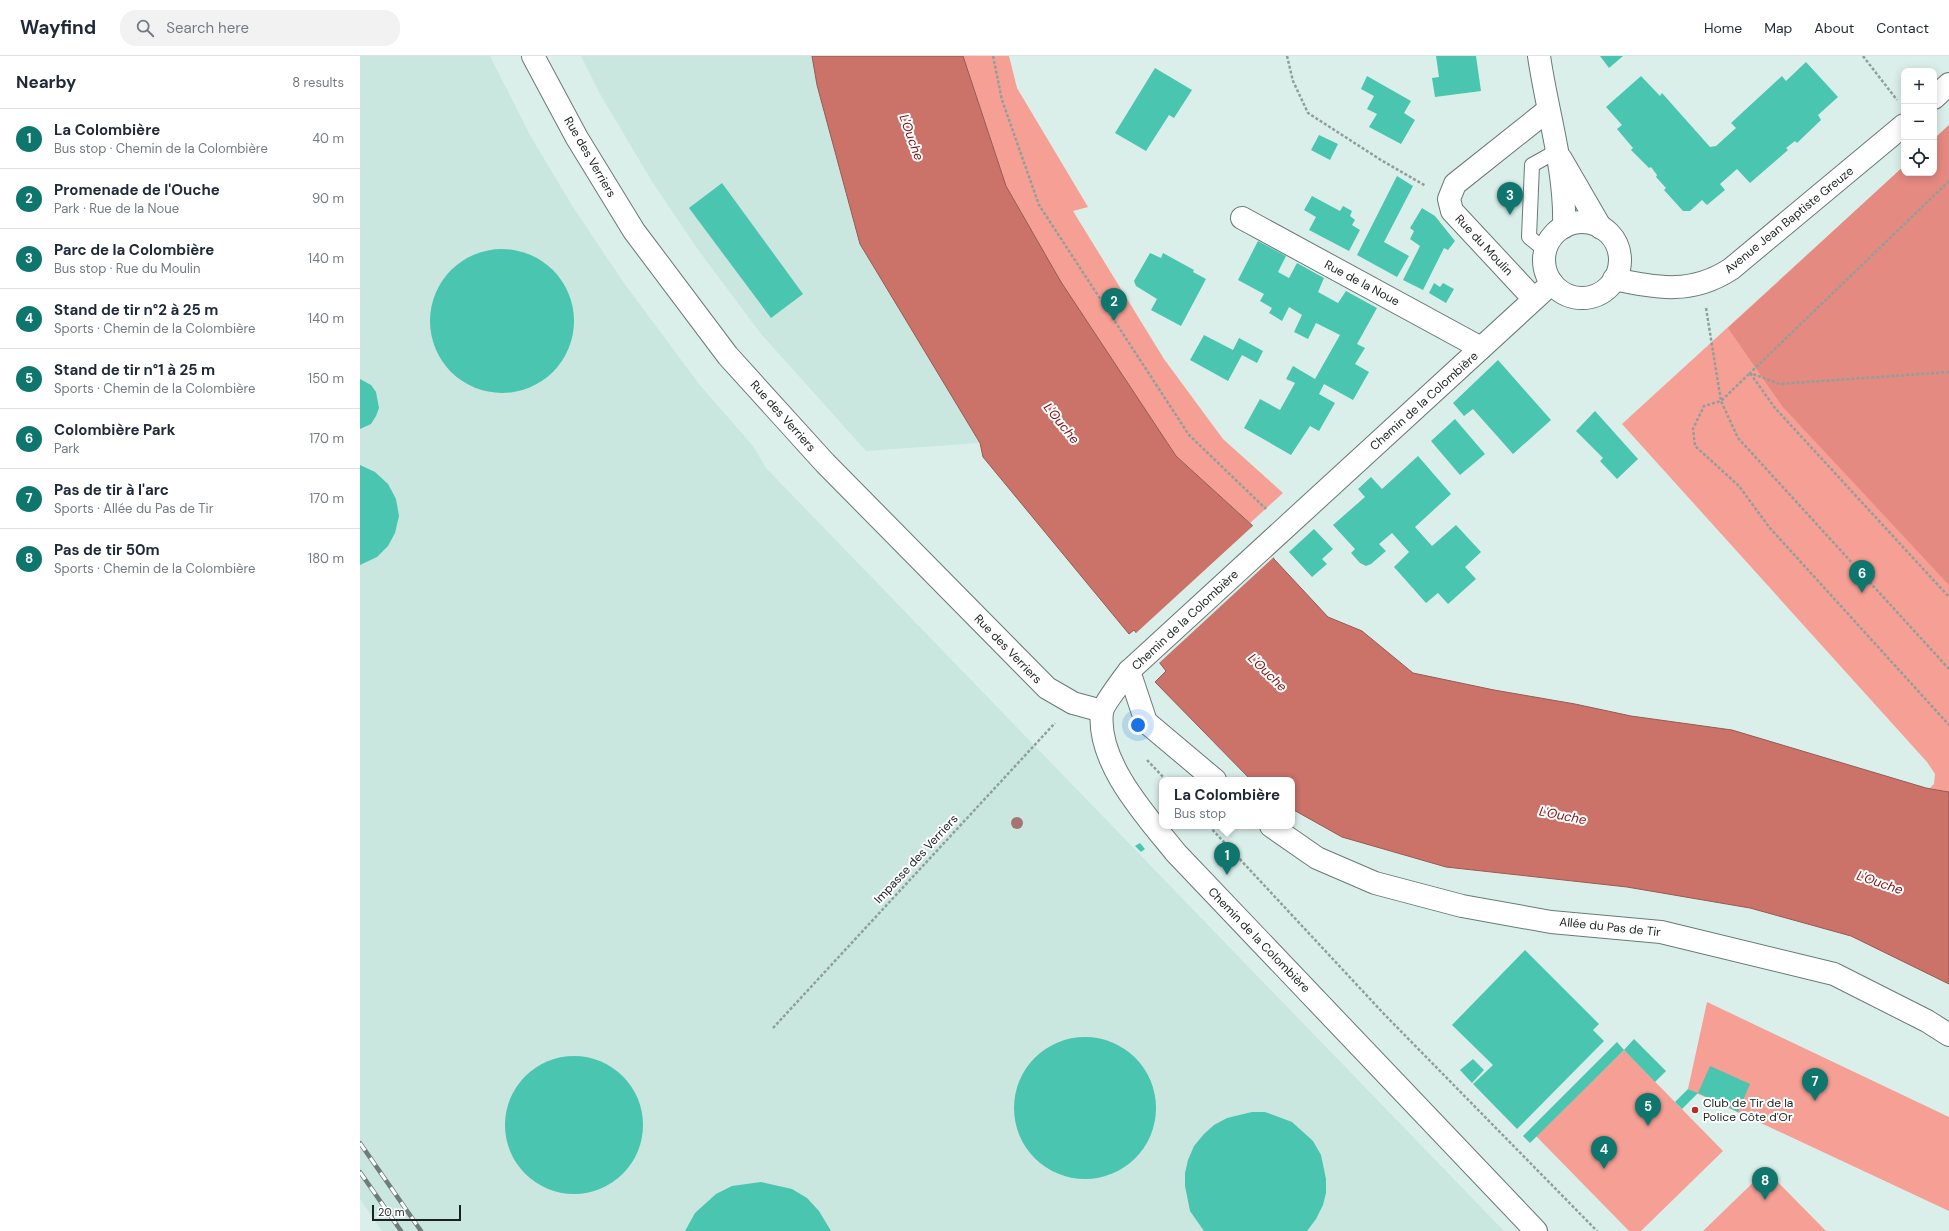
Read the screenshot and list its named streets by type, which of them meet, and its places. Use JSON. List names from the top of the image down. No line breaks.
{"streets":{"street":["Rue des Verriers","Avenue Jean Baptiste Greuze","Rue du Moulin","Rue de la Noue","Chemin de la Colombière","Allée du Pas de Tir"],"path":["Impasse des Verriers"]},"crossings":[["Rue des Verriers","Chemin de la Colombière"],["Rue des Verriers","Impasse des Verriers"],["Avenue Jean Baptiste Greuze","Chemin de la Colombière"],["Rue du Moulin","Chemin de la Colombière"],["Rue de la Noue","Chemin de la Colombière"]],"water":["L'Ouche"],"places":["Club de Tir de la Police Côte d'Or"],"scale_bar":"20 m","page":{"header":"Wayfind","search":"Search here","nav":["Home","Map","About","Contact"],"heading":["Nearby","8 results"],"map_buttons":["+","−"],"list":[{"mark":"1","name":"La Colombière","note":"Bus stop · Chemin de la Colombière","value":"40 m"},{"mark":"2","name":"Promenade de l'Ouche","note":"Park · Rue de la Noue","value":"90 m"},{"mark":"3","name":"Parc de la Colombière","note":"Bus stop · Rue du Moulin","value":"140 m"},{"mark":"4","name":"Stand de tir n°2 à 25 m","note":"Sports · Chemin de la Colombière","value":"140 m"},{"mark":"5","name":"Stand de tir n°1 à 25 m","note":"Sports · Chemin de la Colombière","value":"150 m"},{"mark":"6","name":"Colombière Park","note":"Park","value":"170 m"},{"mark":"7","name":"Pas de tir à l'arc","note":"Sports · Allée du Pas de Tir","value":"170 m"},{"mark":"8","name":"Pas de tir 50m","note":"Sports · Chemin de la Colombière","value":"180 m"}],"pins":["3","2","6","1","7","5","4","8"],"popup":["La Colombière","Bus stop"],"scale":"20 m"}}
